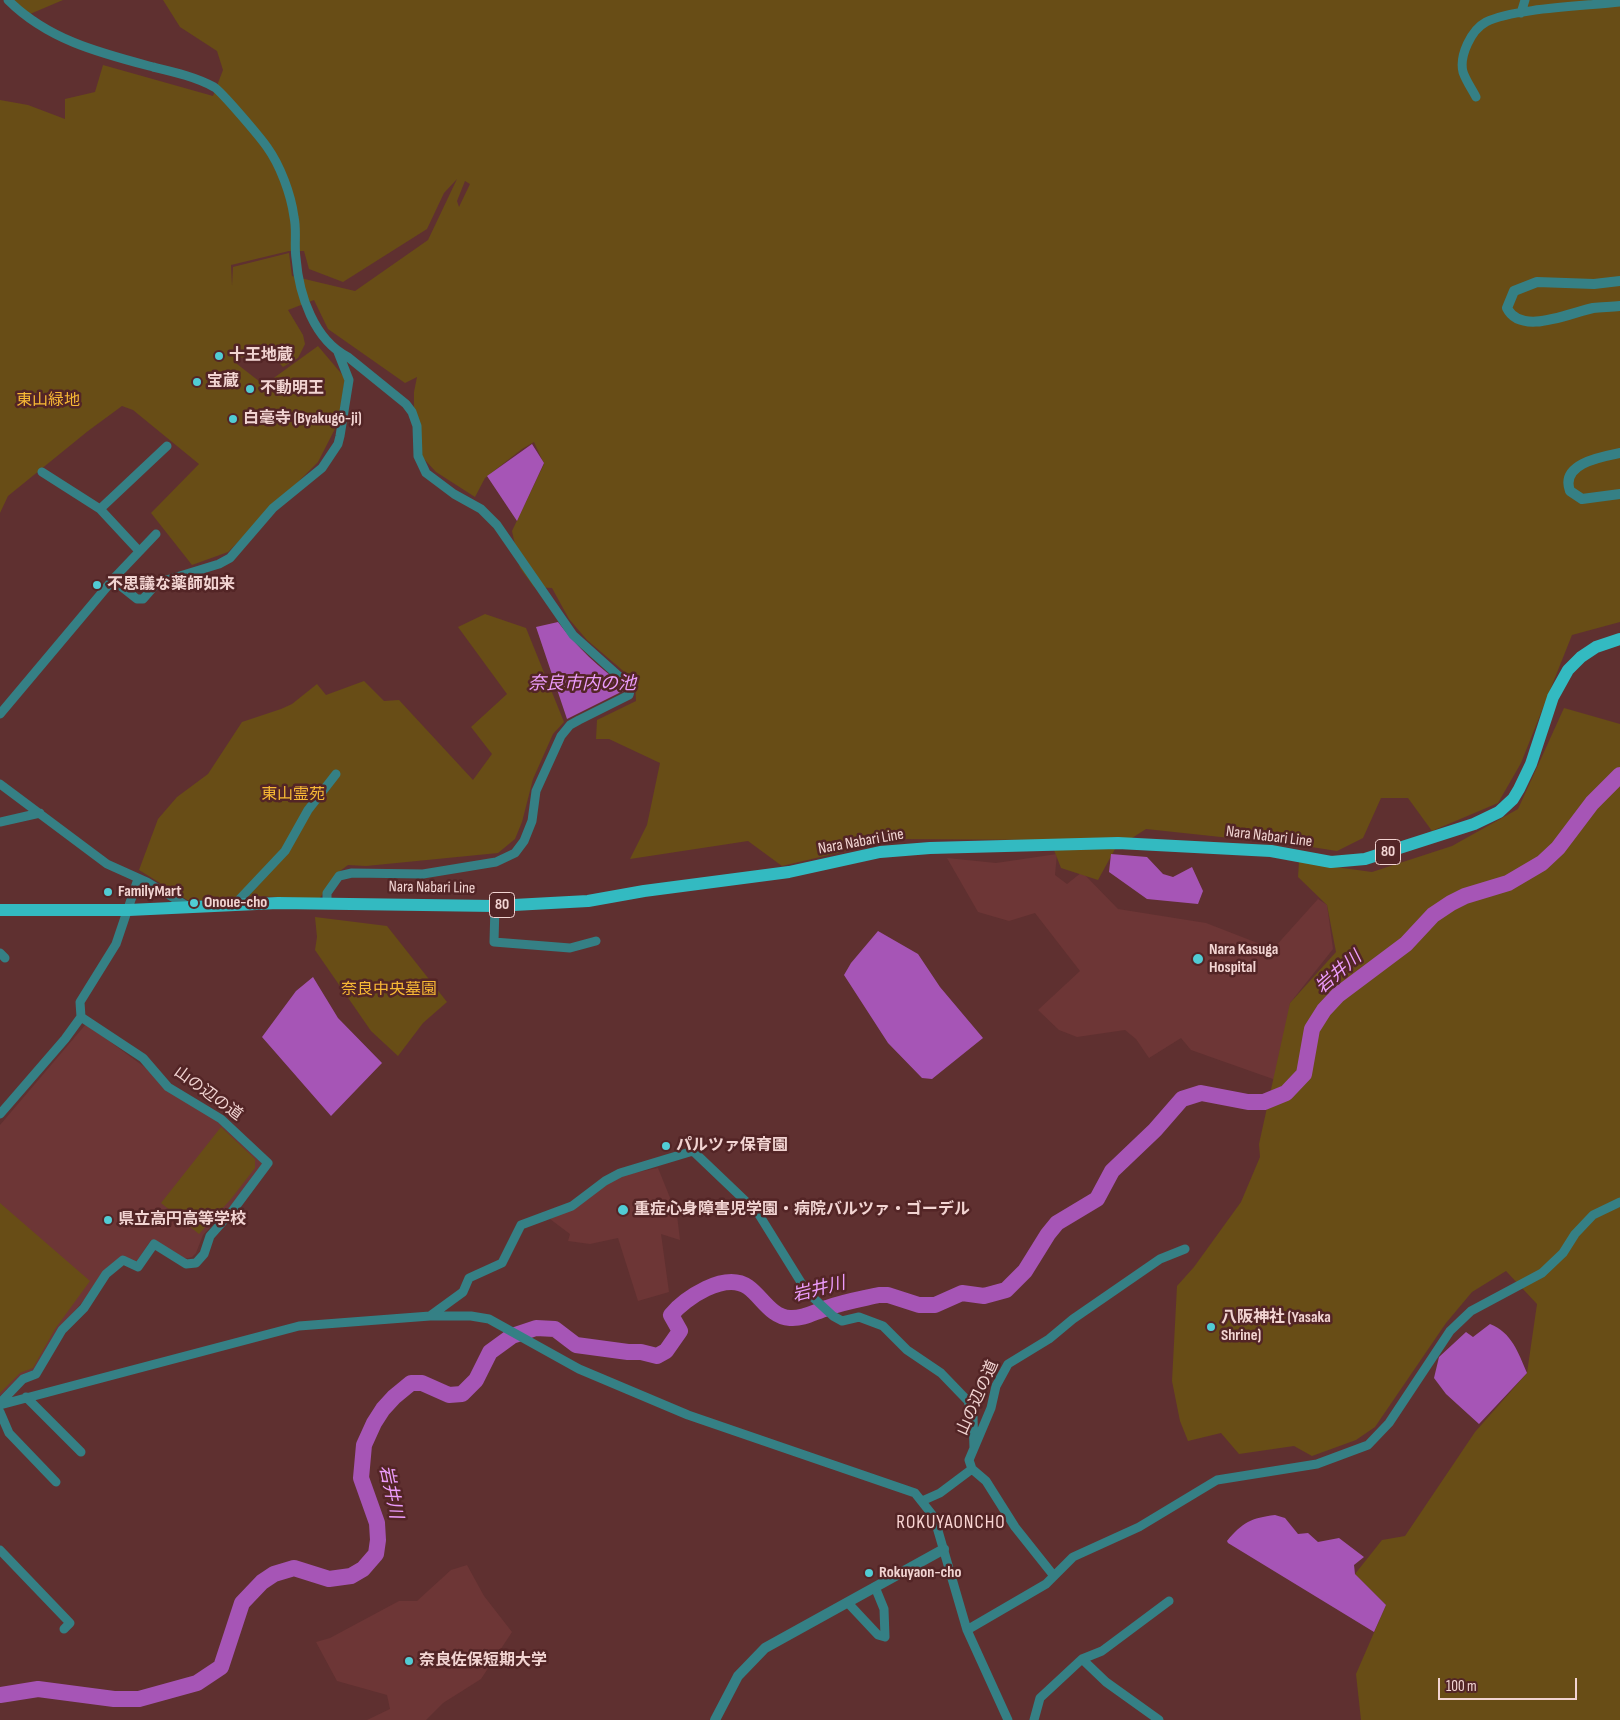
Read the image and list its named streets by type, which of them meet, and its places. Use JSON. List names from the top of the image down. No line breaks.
{"streets":{"main road":["Nara Nabari Line","80"],"street":["山の辺の道"]},"districts":["ROKUYAONCHO"],"water":["奈良市内の池","岩井川"],"parks":["東山緑地","東山霊苑","奈良中央墓園"],"places":["十王地蔵","宝蔵","不動明王","白毫寺 (Byakugō-ji)","不思議な薬師如来","FamilyMart","Onoue-cho","Nara Kasuga Hospital","パルツァ保育園","重症心身障害児学園・病院バルツァ・ゴーデル","県立高円高等学校","八阪神社 (Yasaka Shrine)","Rokuyaon-cho","奈良佐保短期大学"],"scale_bar":"100 m"}
